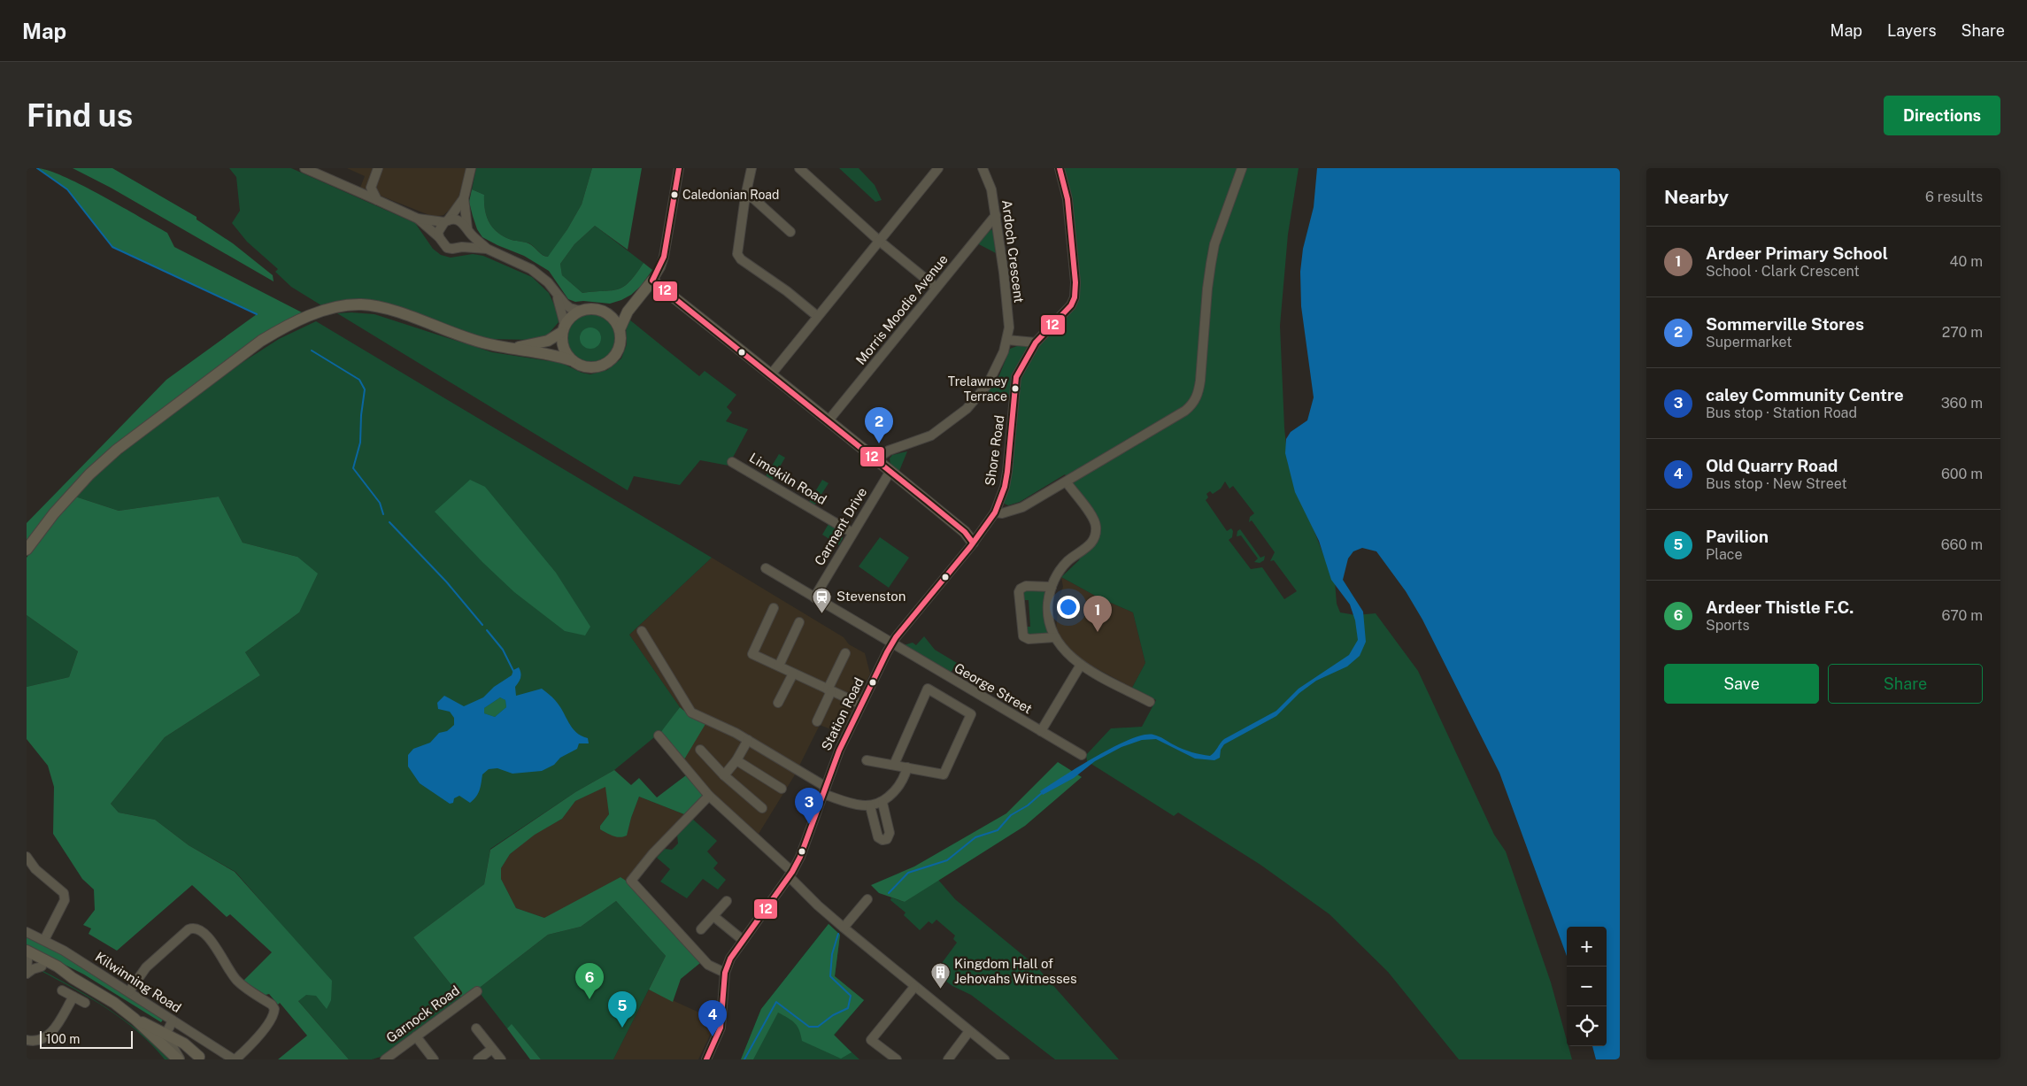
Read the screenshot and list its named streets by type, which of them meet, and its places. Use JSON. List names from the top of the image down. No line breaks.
{"streets":{"street":["Ardoch Crescent","Morris Moodie Avenue","Shore Road","Limekiln Road","Carment Drive","George Street","Station Road","Kilwinning Road","Garnock Road"]},"crossings":[["Ardoch Crescent","Morris Moodie Avenue"],["Shore Road","George Street"],["Shore Road","Station Road"],["Limekiln Road","Carment Drive"],["Carment Drive","George Street"],["George Street","Station Road"]],"places":{"other":["Caledonian Road","Trelawney Terrace"],"station":["Stevenston"],"building":["Kingdom Hall of Jehovahs Witnesses"]},"lines":["transit line 12"],"scale_bar":"100 m","page":{"header":"Map","nav":["Map","Layers","Share"],"buttons":["Directions",["Save","Share"]],"title":"Find us","heading":["Nearby","6 results"],"list":[{"mark":"1","name":"Ardeer Primary School","note":"School · Clark Crescent","value":"40 m"},{"mark":"2","name":"Sommerville Stores","note":"Supermarket","value":"270 m"},{"mark":"3","name":"caley Community Centre","note":"Bus stop · Station Road","value":"360 m"},{"mark":"4","name":"Old Quarry Road","note":"Bus stop · New Street","value":"600 m"},{"mark":"5","name":"Pavilion","note":"Place","value":"660 m"},{"mark":"6","name":"Ardeer Thistle F.C.","note":"Sports","value":"670 m"}],"pins":["2","1","3","6","5","4"],"map_buttons":["+","−"],"scale":"100 m"}}
